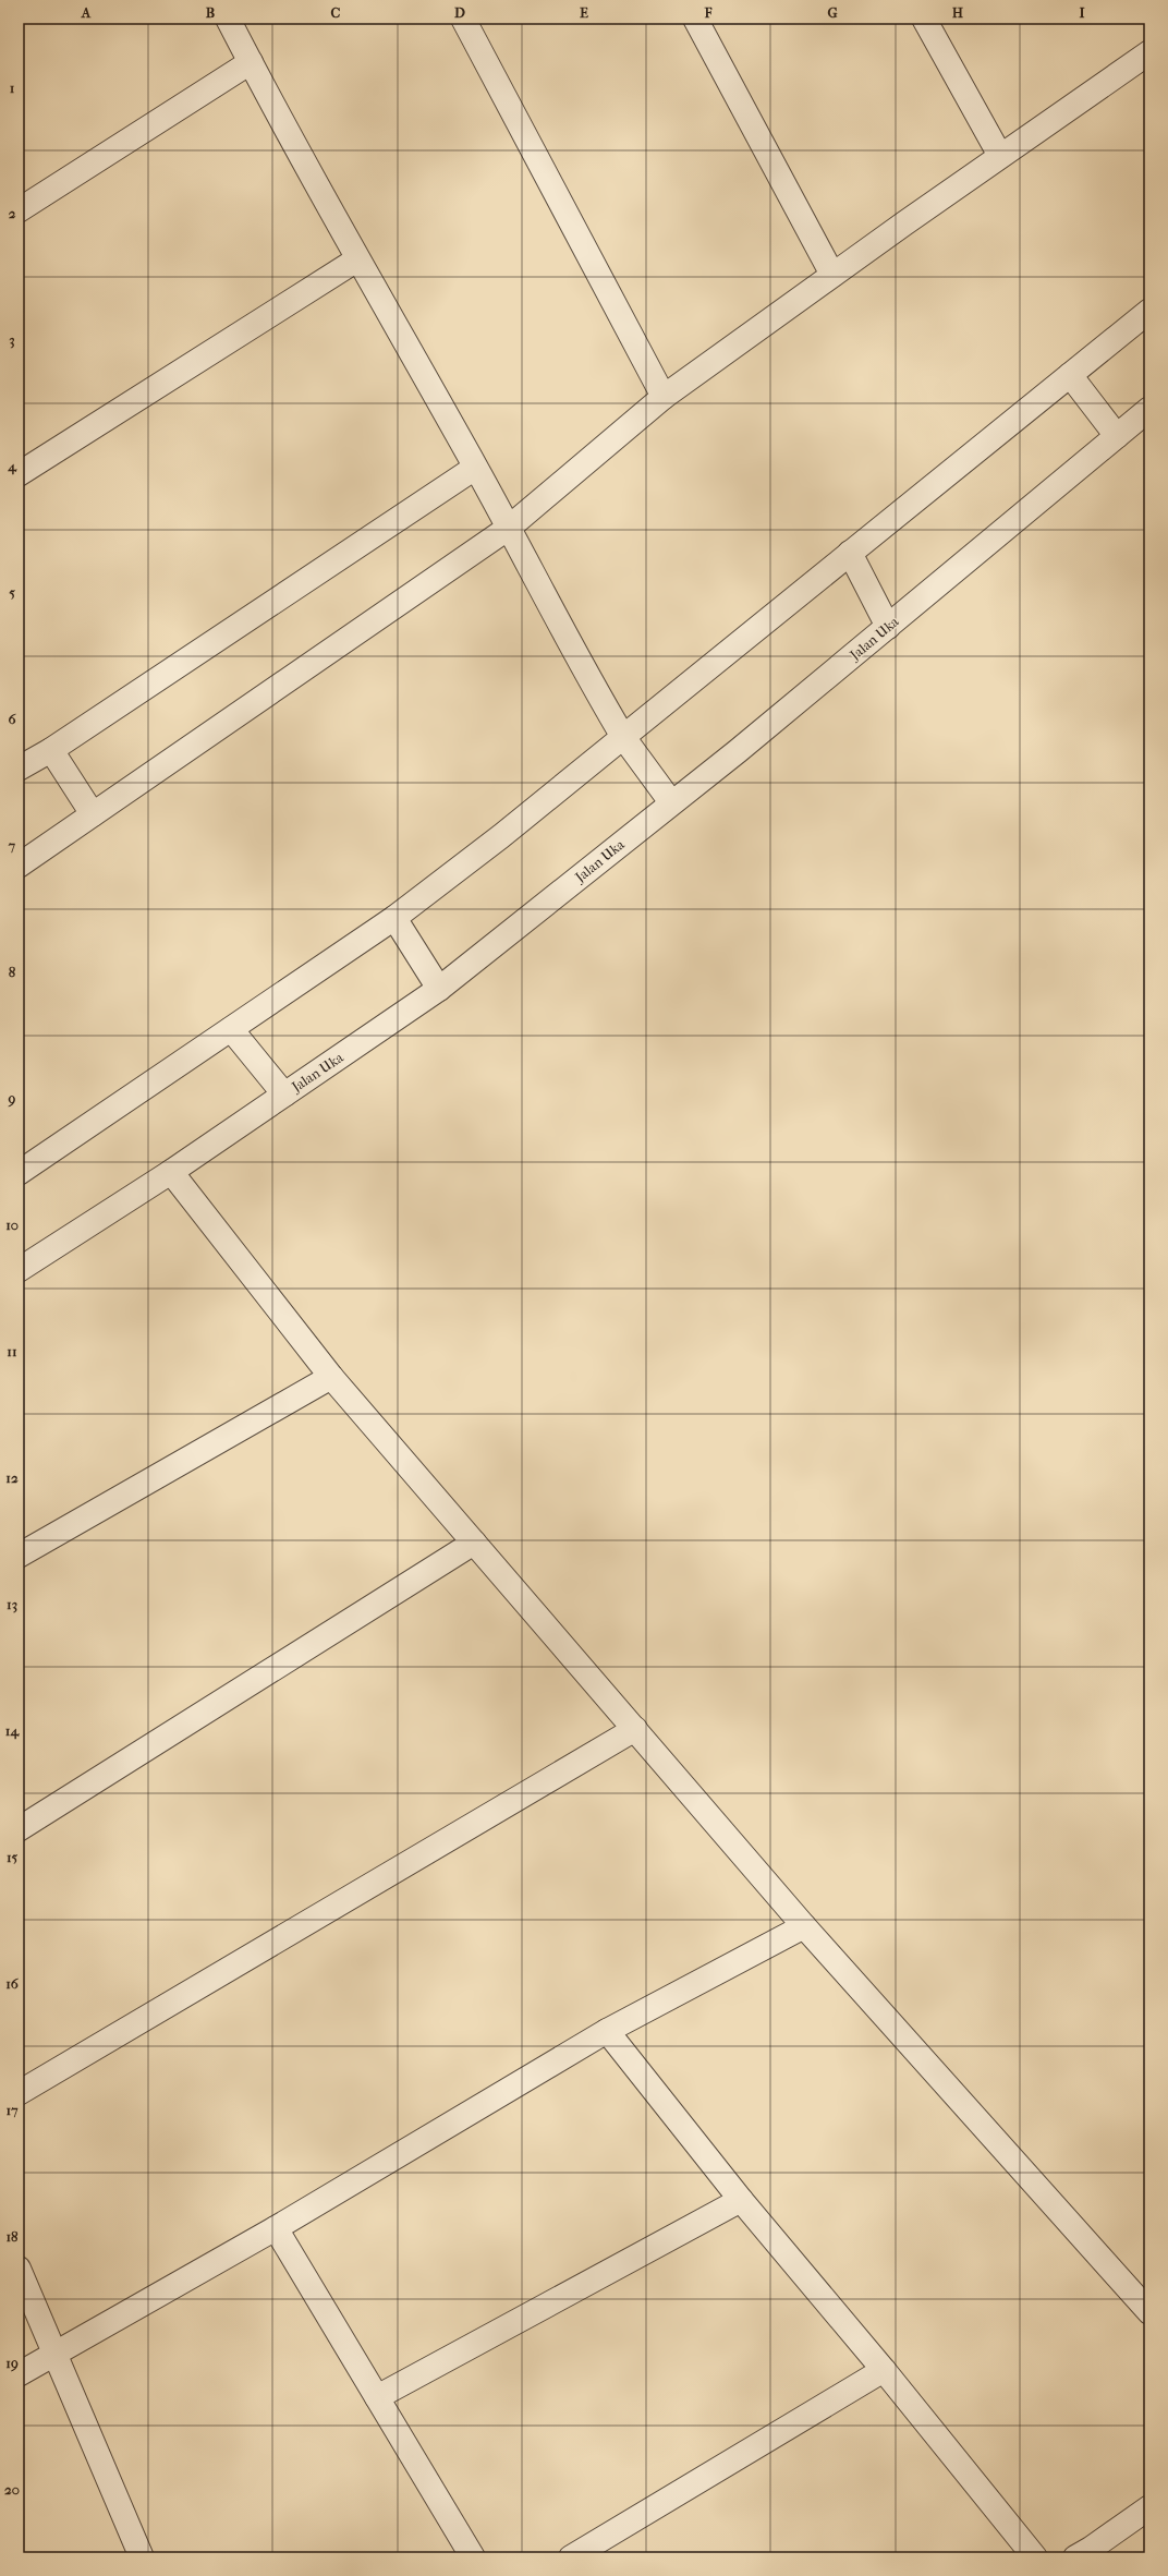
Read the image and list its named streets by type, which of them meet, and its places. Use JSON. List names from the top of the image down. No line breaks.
{"streets":{"street":["Jalan Uka"]},"grid":{"columns":["A","B","C","D","E","F","G","H","I"],"rows":["1","2","3","4","5","6","7","8","9","10","11","12","13","14","15","16","17","18","19","20"]}}
